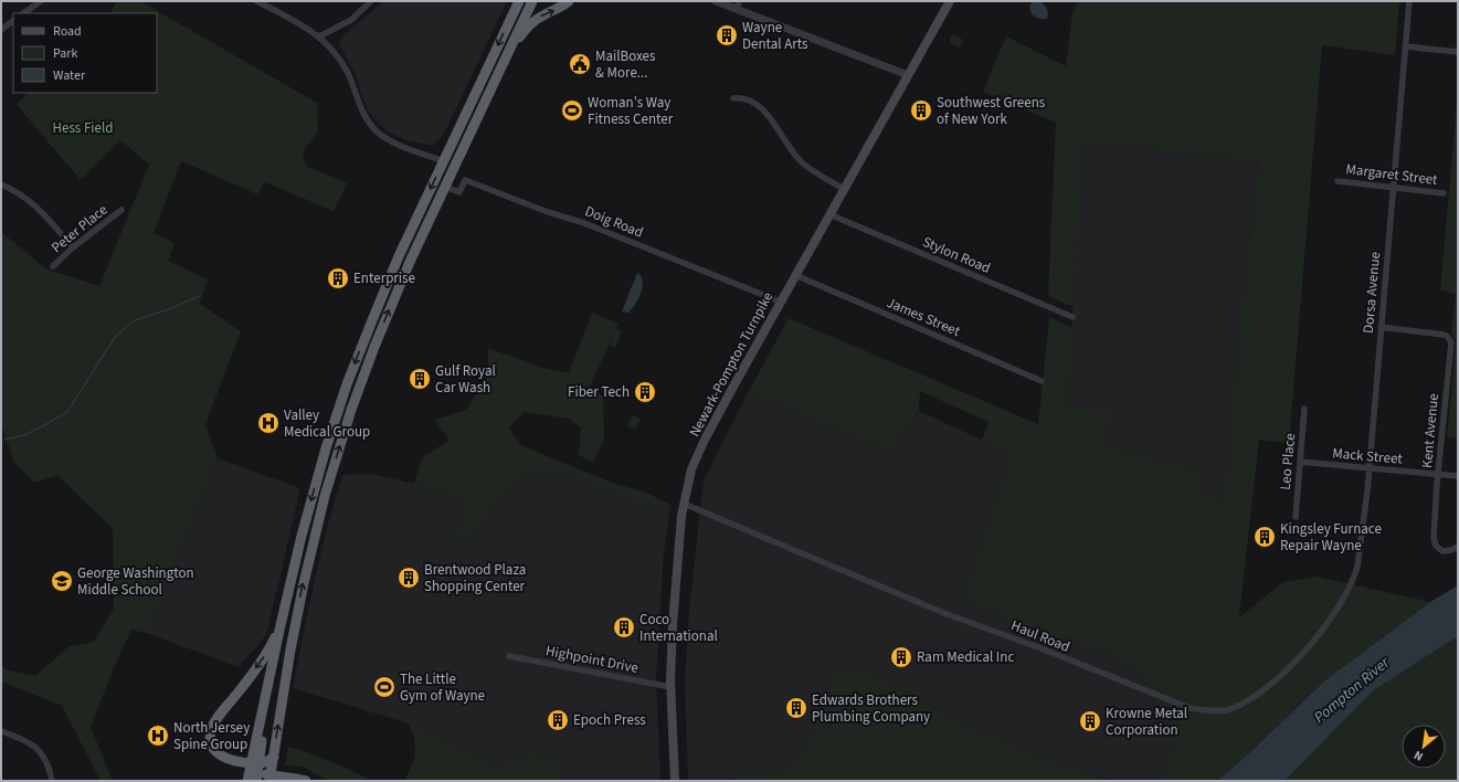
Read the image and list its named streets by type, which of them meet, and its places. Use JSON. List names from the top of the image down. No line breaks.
{"streets":{"main road":["Newark-Pompton Turnpike"],"street":["Margaret Street","Doig Road","Peter Place","Stylon Road","Dorsa Avenue","James Street","Kent Avenue","Mack Street","Leo Place","Haul Road","Highpoint Drive"]},"crossings":[["Margaret Street","Dorsa Avenue"],["Doig Road","Newark-Pompton Turnpike"],["Stylon Road","Newark-Pompton Turnpike"],["Dorsa Avenue","Kent Avenue"],["Dorsa Avenue","Mack Street"],["Dorsa Avenue","Haul Road"],["James Street","Newark-Pompton Turnpike"],["Newark-Pompton Turnpike","Haul Road"],["Newark-Pompton Turnpike","Highpoint Drive"],["Kent Avenue","Mack Street"],["Mack Street","Leo Place"]],"water":["Pompton River"],"parks":["Hess Field"],"places":{"building":["Wayne Dental Arts","Southwest Greens of New York","Enterprise","Gulf Royal Car Wash","Fiber Tech","Kingsley Furnace Repair Wayne","Brentwood Plaza Shopping Center","Coco International","Ram Medical Inc","Edwards Brothers Plumbing Company","Epoch Press","Krowne Metal Corporation"],"public building":["MailBoxes & More..."],"sports":["Woman's Way Fitness Center","The Little Gym of Wayne"],"hospital":["Valley Medical Group","North Jersey Spine Group"],"school or university":["George Washington Middle School"]},"legend":["Road","Park","Water"],"north":"bottom left"}
